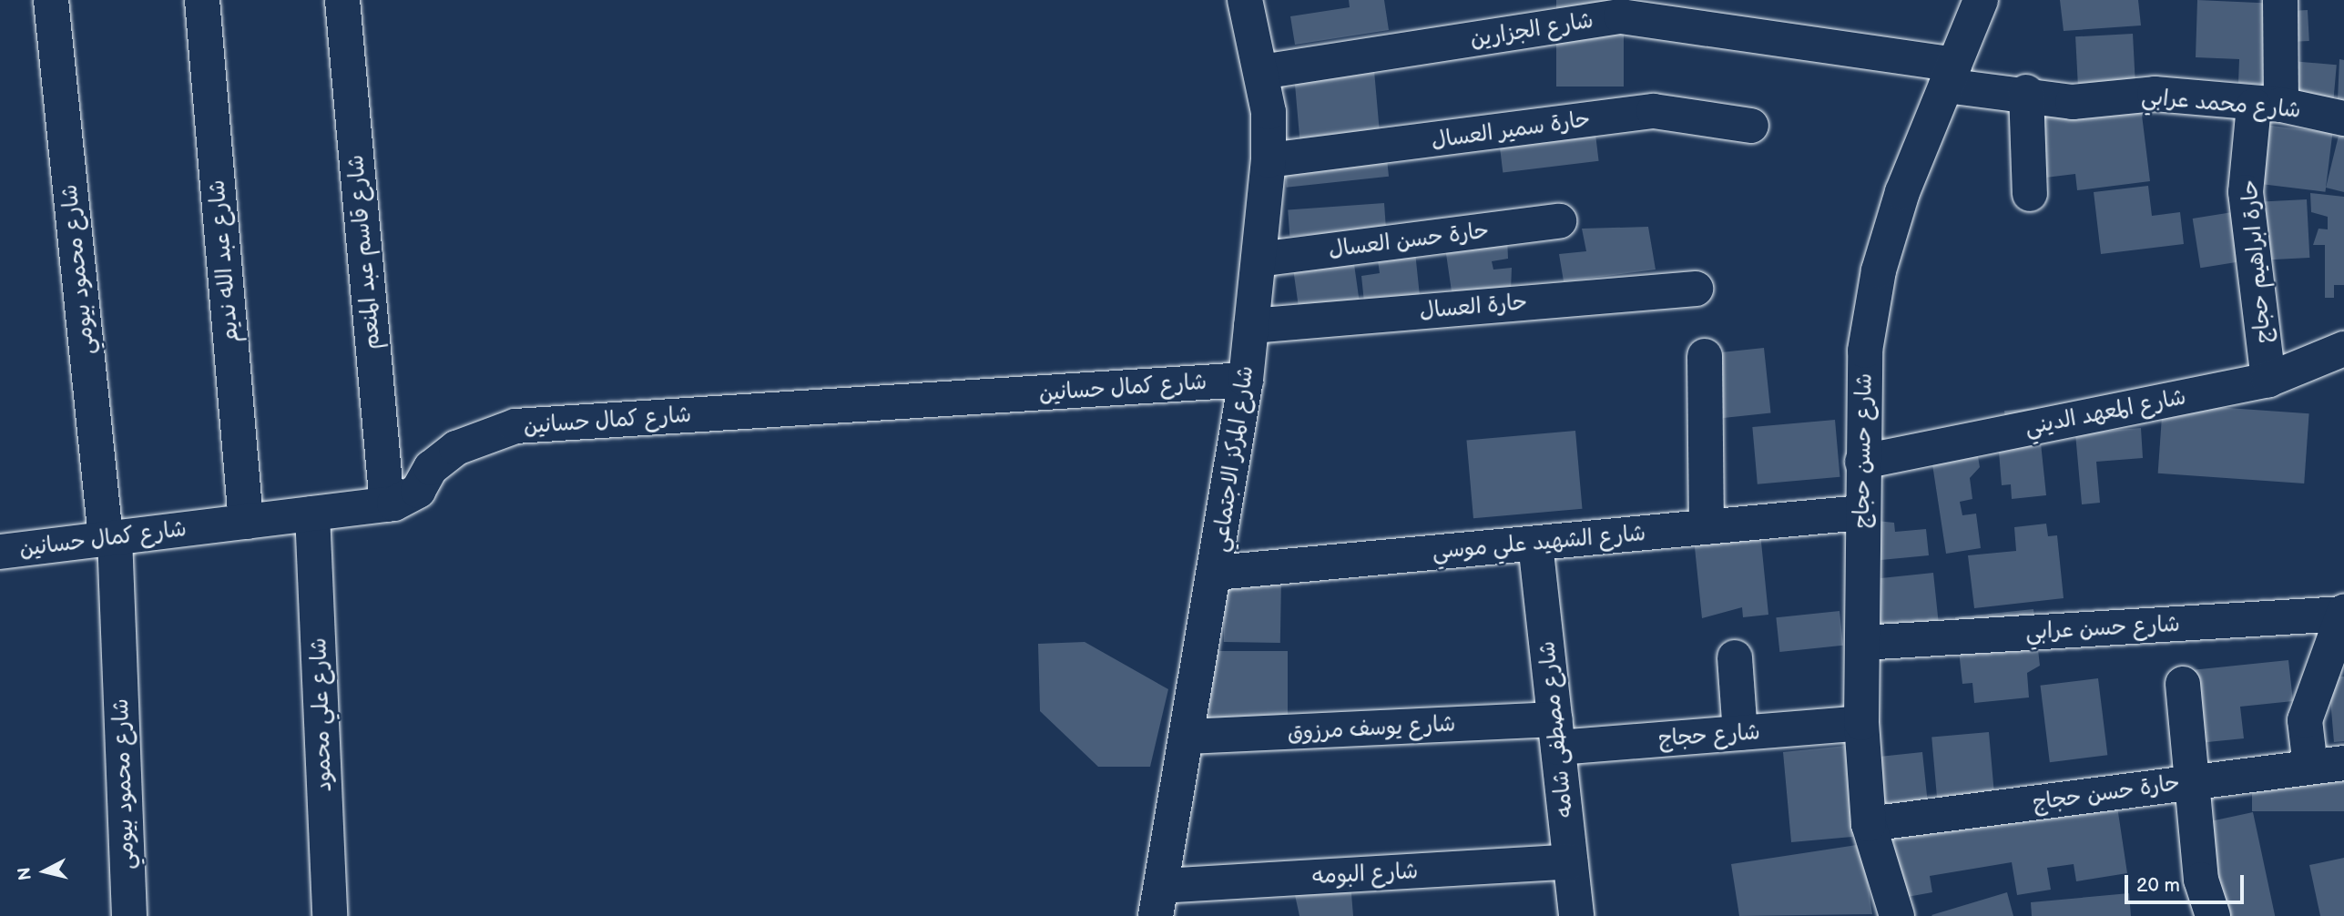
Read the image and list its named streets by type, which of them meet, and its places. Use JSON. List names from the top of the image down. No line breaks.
{"streets":{"street":["شارع الجزارين","شارع محمد عرابي","حارة سمير العسال","حارة حسن العسال","شارع قاسم عبد المنعم","شارع عبد الله نديم","حارة ابراهيم حجاج","شارع محمود بيومي","حارة العسال","شارع كمال حسانين","شارع المعهد الديني","شارع حسن حجاج","شارع المركز الاجتماعي","شارع الشهيد علي موسي","شارع حسن عرابي","شارع علي محمود","شارع يوسف مرزوق","شارع مصطفى شامه","شارع حجاج","حارة حسن حجاج","شارع البومه"]},"crossings":[["شارع الجزارين","شارع محمد عرابي"],["شارع الجزارين","شارع حسن حجاج"],["شارع الجزارين","شارع المركز الاجتماعي"],["شارع محمد عرابي","حارة ابراهيم حجاج"],["شارع محمد عرابي","شارع حسن حجاج"],["حارة سمير العسال","شارع المركز الاجتماعي"],["حارة حسن العسال","شارع المركز الاجتماعي"],["شارع قاسم عبد المنعم","شارع كمال حسانين"],["شارع عبد الله نديم","شارع كمال حسانين"],["حارة ابراهيم حجاج","شارع المعهد الديني"],["شارع محمود بيومي","شارع كمال حسانين"],["حارة العسال","شارع المركز الاجتماعي"],["شارع كمال حسانين","شارع المركز الاجتماعي"],["شارع كمال حسانين","شارع علي محمود"],["شارع المعهد الديني","شارع حسن حجاج"],["شارع حسن حجاج","شارع الشهيد علي موسي"],["شارع حسن حجاج","شارع حسن عرابي"],["شارع حسن حجاج","شارع حجاج"],["شارع حسن حجاج","حارة حسن حجاج"],["شارع المركز الاجتماعي","شارع الشهيد علي موسي"],["شارع المركز الاجتماعي","شارع يوسف مرزوق"],["شارع المركز الاجتماعي","شارع البومه"],["شارع الشهيد علي موسي","شارع مصطفى شامه"],["شارع يوسف مرزوق","شارع مصطفى شامه"],["شارع يوسف مرزوق","شارع حجاج"],["شارع مصطفى شامه","شارع حجاج"],["شارع مصطفى شامه","شارع البومه"]],"scale_bar":"20 m","north":"left"}
